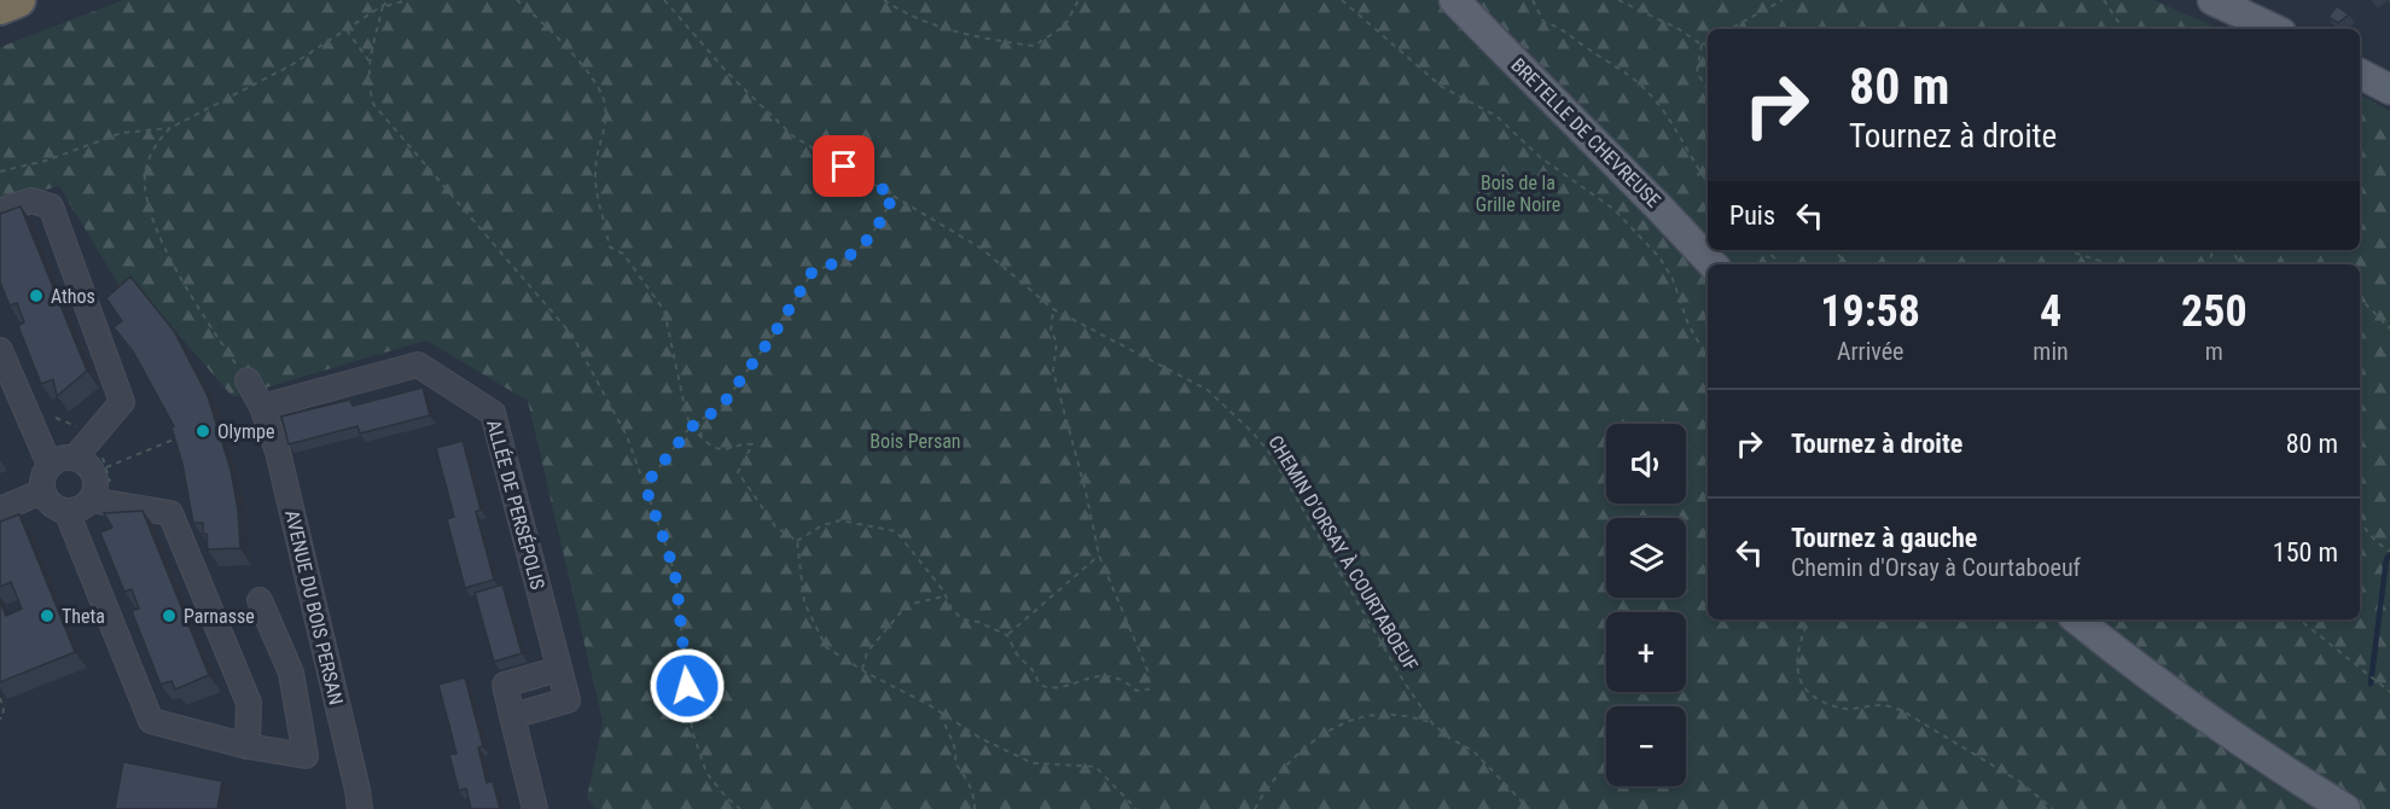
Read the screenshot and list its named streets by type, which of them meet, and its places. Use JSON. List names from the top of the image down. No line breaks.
{"streets":{"main road":["BRETELLE DE CHEVREUSE"],"street":["ALLÉE DE PERSÉPOLIS","AVENUE DU BOIS PERSAN"],"path":["CHEMIN D'ORSAY À COURTABOEUF"]},"crossings":[["ALLÉE DE PERSÉPOLIS","AVENUE DU BOIS PERSAN"]],"parks":["Bois de la Grille Noire","Bois Persan"],"places":["Athos","Olympe","Theta","Parnasse"],"page":{"turn":["80 m","Tournez à droite"],"then":"Puis","eta":["19:58","Arrivée","4","min","250","m"],"list":[{"name":"Tournez à droite","value":"80 m"},{"name":"Tournez à gauche","note":"Chemin d'Orsay à Courtaboeuf","value":"150 m"}],"map_buttons":["+","−"]}}
